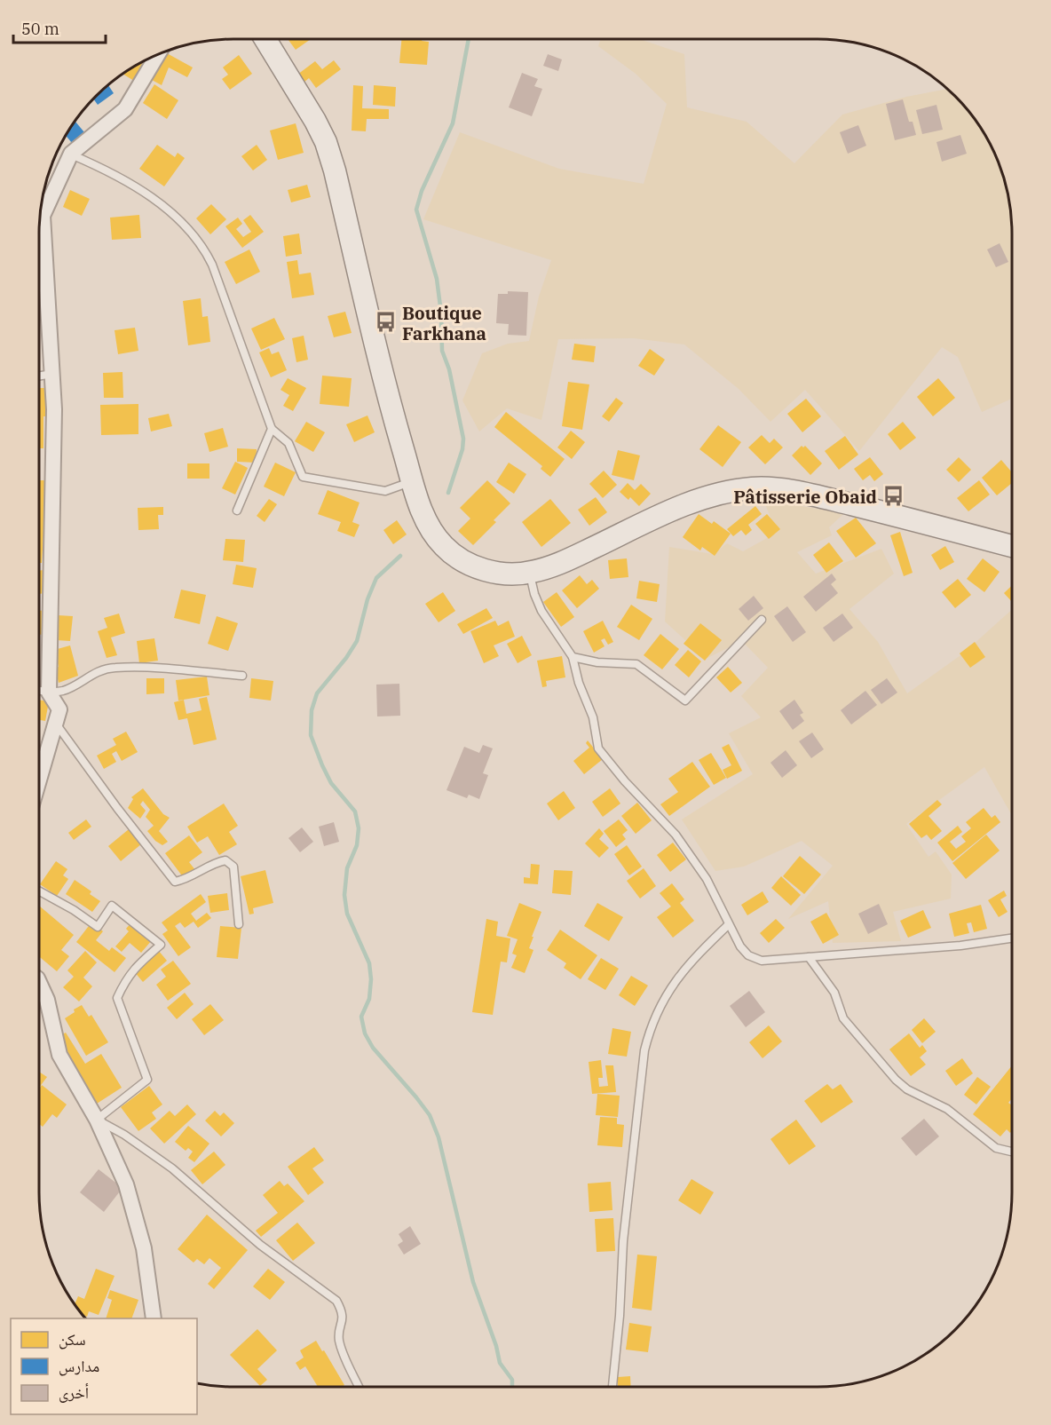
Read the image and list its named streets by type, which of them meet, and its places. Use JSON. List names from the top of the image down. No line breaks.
{"places":{"bus stop":["Boutique Farkhana","Pâtisserie Obaid"]},"legend":["سكن","مدارس","أخرى"],"scale_bar":"50 m"}
